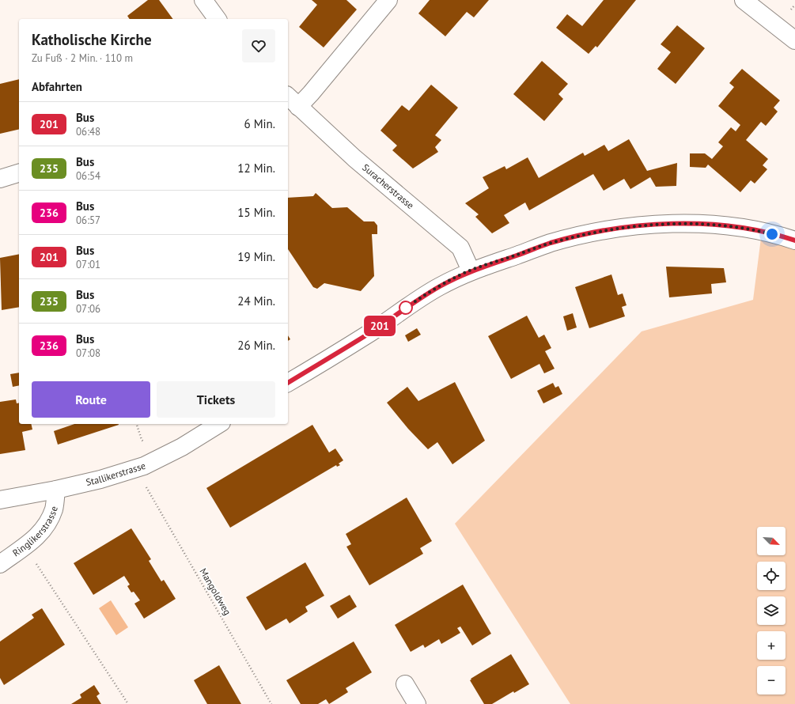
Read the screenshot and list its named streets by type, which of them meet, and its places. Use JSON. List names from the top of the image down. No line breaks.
{"streets":{"main road":["Suracherstrasse","Stallikerstrasse","Ringlikerstrasse"],"path":["Mangoldweg"]},"crossings":[["Stallikerstrasse","Ringlikerstrasse"]],"lines":["bus line 201"],"north":"bottom right","page":{"on_map":"201","heading":[["Katholische Kirche","Zu Fuß · 2 Min. · 110 m"],"Abfahrten"],"list":[{"mark":"201","name":"Bus","note":"06:48","value":"6 Min."},{"mark":"235","name":"Bus","note":"06:54","value":"12 Min."},{"mark":"236","name":"Bus","note":"06:57","value":"15 Min."},{"mark":"201","name":"Bus","note":"07:01","value":"19 Min."},{"mark":"235","name":"Bus","note":"07:06","value":"24 Min."},{"mark":"236","name":"Bus","note":"07:08","value":"26 Min."}],"buttons":["Route","Tickets"],"map_buttons":["+","−"]}}
